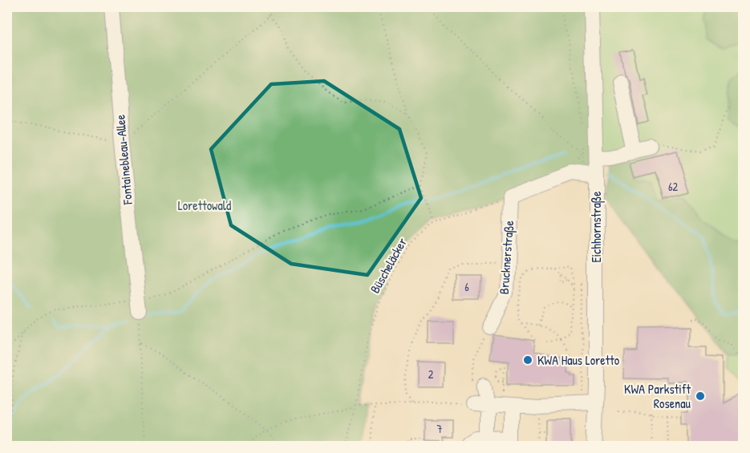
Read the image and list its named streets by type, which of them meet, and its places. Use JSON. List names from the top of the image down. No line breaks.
{"streets":{"street":["Fontainebleau-Allee","Eichhornstraße","Brucknerstraße"],"path":["Büscheläcker"]},"crossings":[["Brucknerstraße","Büscheläcker"]],"parks":["Lorettowald"],"places":["KWA Haus Loretto","KWA Parkstift Rosenau"],"house_numbers":["62","6","2","7"]}
